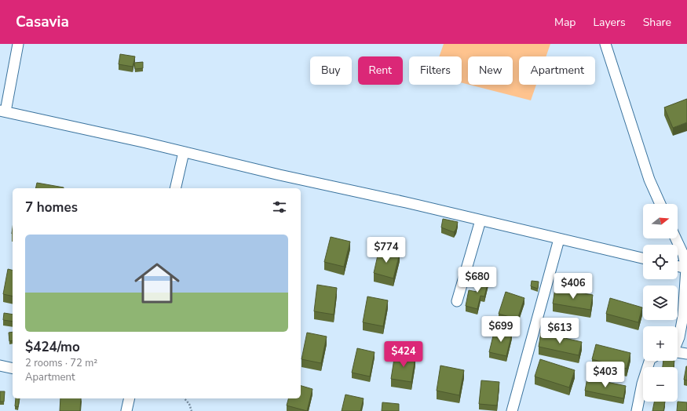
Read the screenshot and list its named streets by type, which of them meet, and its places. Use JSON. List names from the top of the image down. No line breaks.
{"north":"right","page":{"header":"Casavia","nav":["Map","Layers","Share"],"chip":["Buy","Rent","Filters","New","Apartment"],"heading":"7 homes","map_buttons":["+","−"],"list":[{"name":"$424/mo","note":"2 rooms · 72 m² · Apartment"}],"price":["$774","$680","$406","$699","$613","$424","$403"]}}
